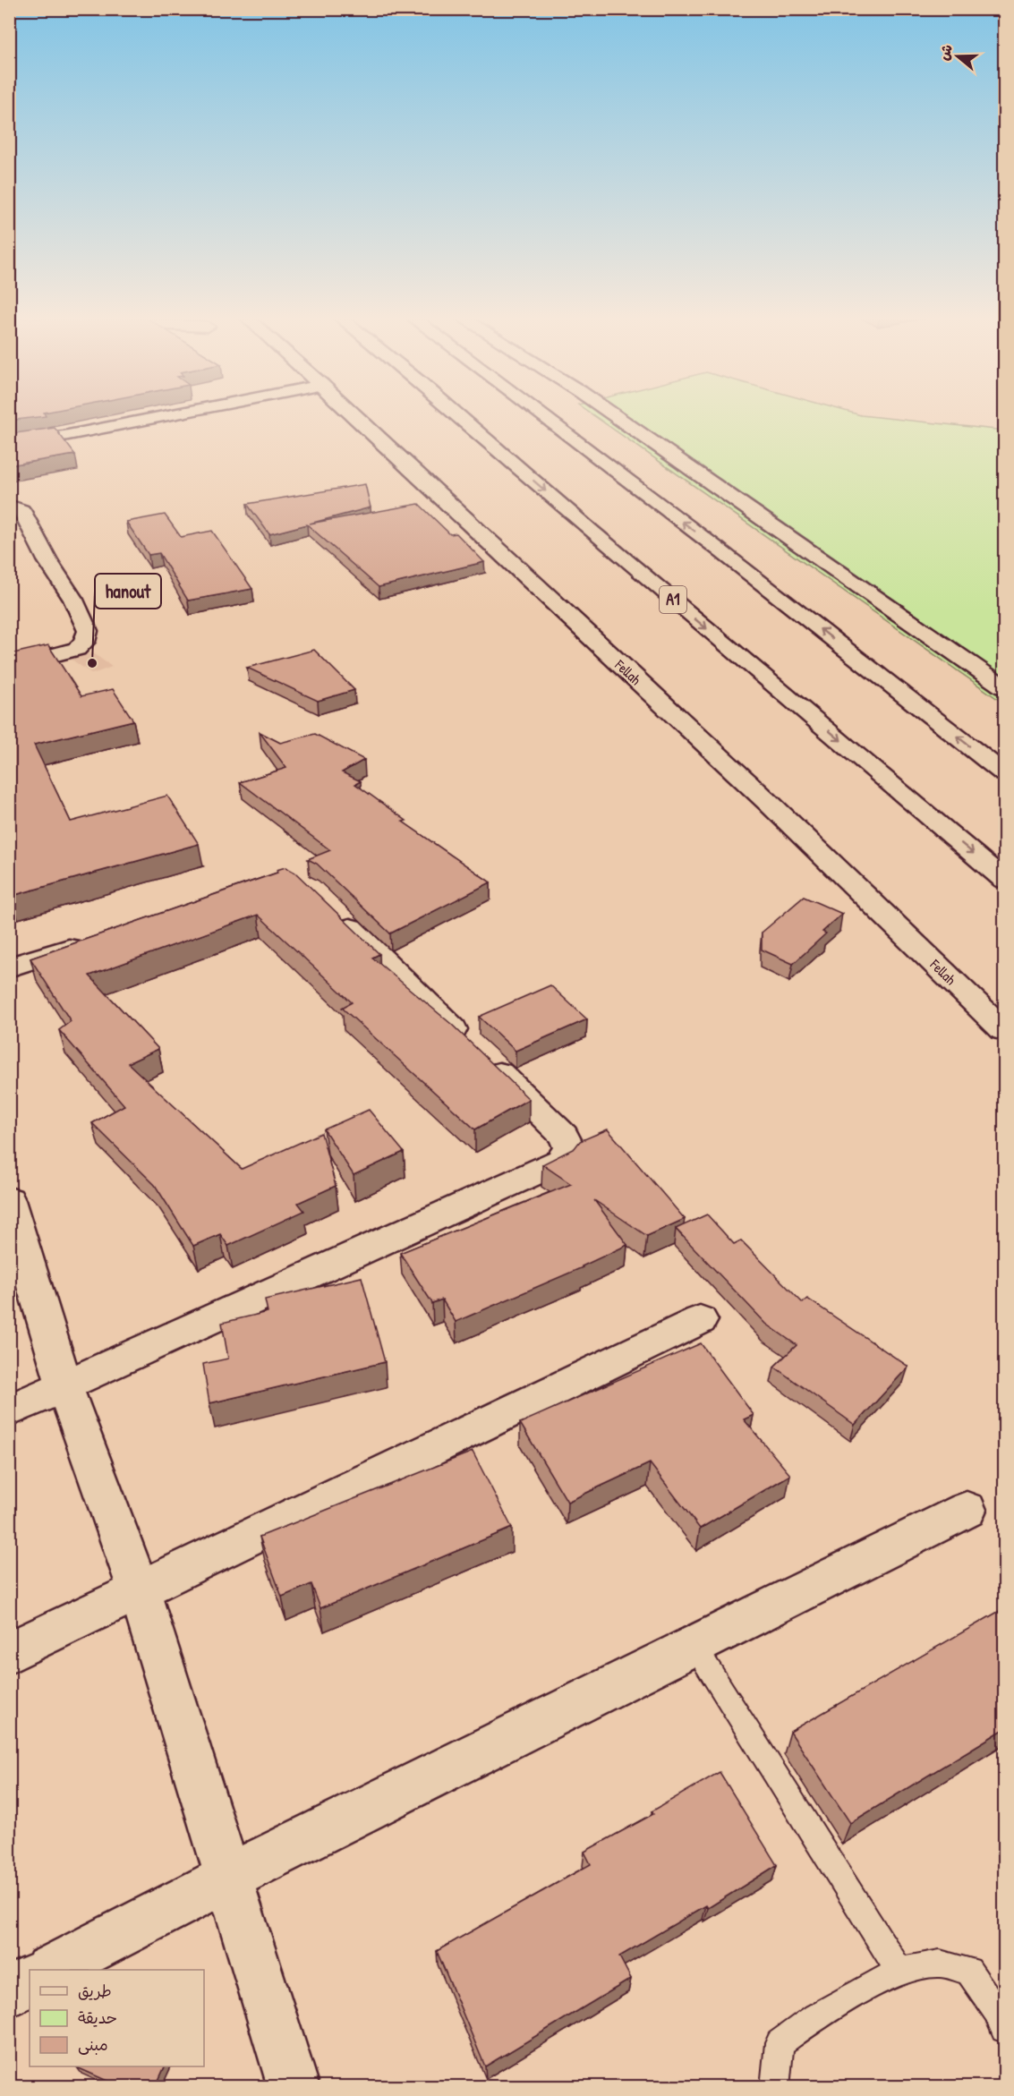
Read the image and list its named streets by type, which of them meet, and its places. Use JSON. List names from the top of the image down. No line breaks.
{"streets":{"main road":["A1","Fellah"]},"places":["hanout"],"legend":["طريق","حديقة","مبنى"],"north":"left"}
